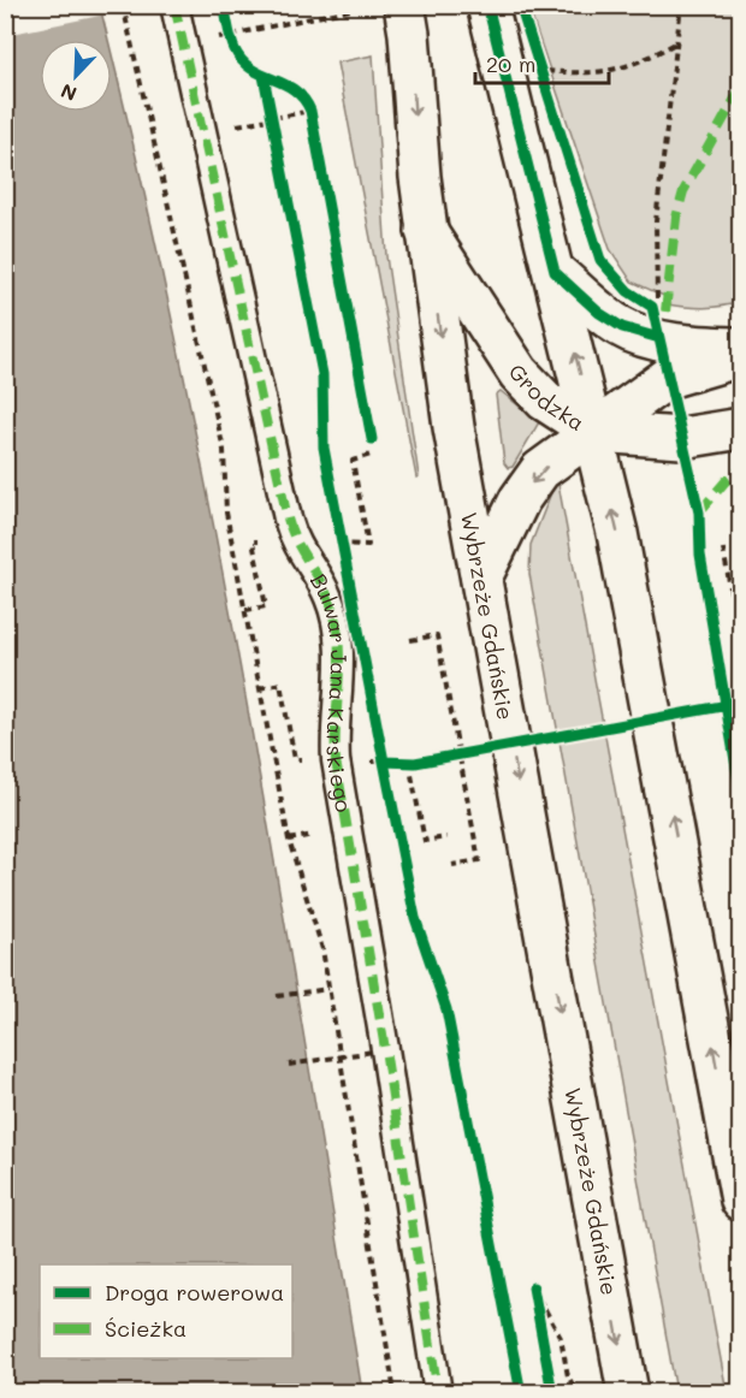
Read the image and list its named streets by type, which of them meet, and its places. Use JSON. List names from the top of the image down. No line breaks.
{"streets":{"main road":["Grodzka","Wybrzeże Gdańskie"],"street":["Bulwar Jana Karskiego"]},"crossings":[["Grodzka","Wybrzeże Gdańskie"]],"legend":["Droga rowerowa","Ścieżka"],"scale_bar":"20 m","north":"bottom left"}
